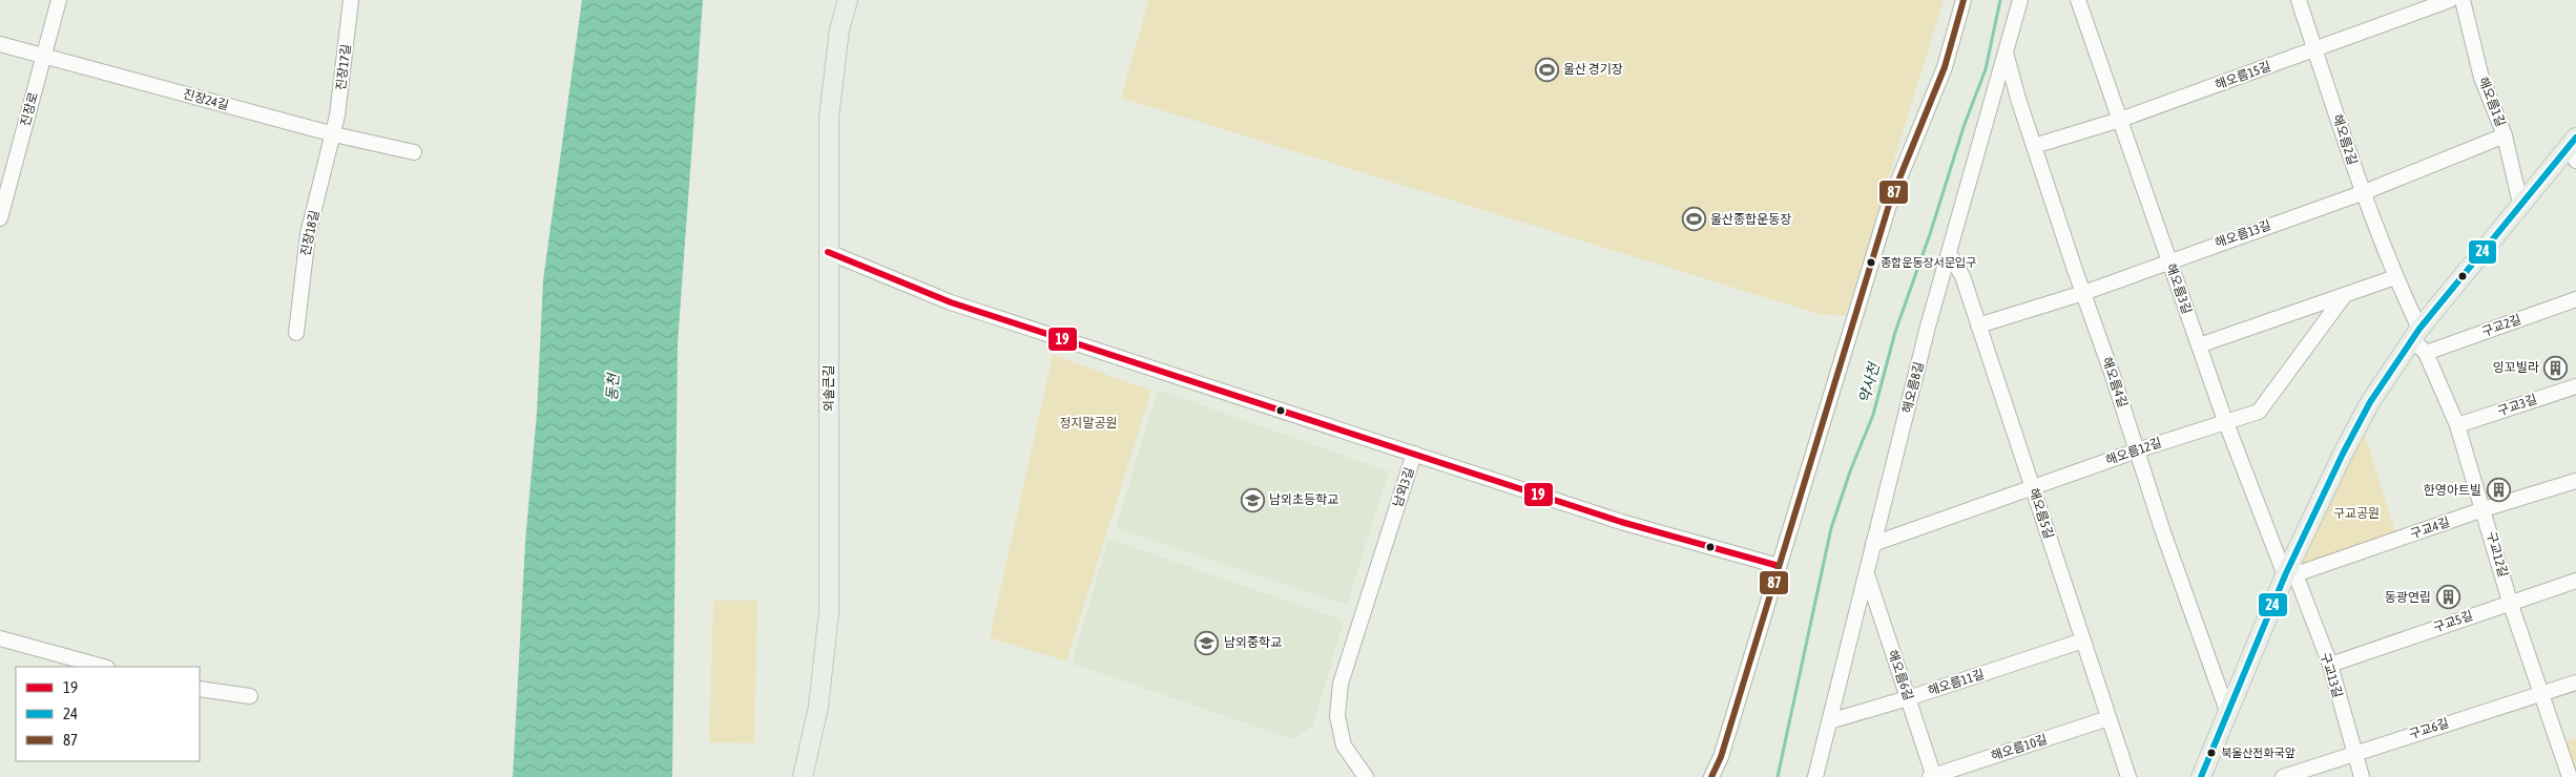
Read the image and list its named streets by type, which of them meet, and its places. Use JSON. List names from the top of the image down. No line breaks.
{"streets":{"main road":["외솔큰길"],"street":["진장17길","해오름15길","진장24길","해오름1길","진장로","해오름2길","진장18길","해오름13길","해오름3길","구교2길","해오름4길","해오름8길","구교3길","해오름12길","남외3길","해오름5길","구교4길","구교12길","구교5길","해오름6길","구교13길","해오름11길","구교6길","해오름10길"]},"crossings":[["진장17길","진장24길"],["진장17길","진장18길"],["해오름15길","해오름2길"],["해오름15길","해오름3길"],["해오름15길","해오름4길"],["진장24길","진장로"],["진장24길","진장18길"],["해오름1길","해오름13길"],["해오름2길","해오름13길"],["해오름2길","구교12길"],["해오름13길","해오름3길"],["해오름13길","해오름4길"],["해오름13길","해오름5길"],["해오름3길","해오름12길"],["해오름3길","구교4길"],["해오름3길","구교13길"],["구교2길","구교12길"],["해오름4길","해오름8길"],["해오름4길","해오름12길"],["해오름8길","해오름12길"],["해오름8길","해오름5길"],["해오름8길","해오름6길"],["해오름8길","해오름11길"],["외솔큰길","남외3길"],["구교3길","구교12길"],["해오름12길","해오름5길"],["해오름5길","해오름11길"],["해오름5길","해오름10길"],["구교4길","구교12길"],["구교4길","구교13길"],["구교12길","구교5길"],["구교12길","구교6길"],["구교5길","구교13길"],["해오름6길","해오름11길"],["해오름6길","해오름10길"],["구교13길","구교6길"]],"water":["약사천","동천"],"parks":["정지말공원","구교공원"],"places":{"sports":["울산 경기장","울산종합운동장"],"other":["종합운동장서문입구","북울산전화국앞"],"building":["잉꼬빌라","한영아트빌","동광연립"],"school or university":["남외초등학교","남외중학교"]},"lines":["transit line 87","transit line 24","transit line 19"],"legend":["19","24","87"]}
